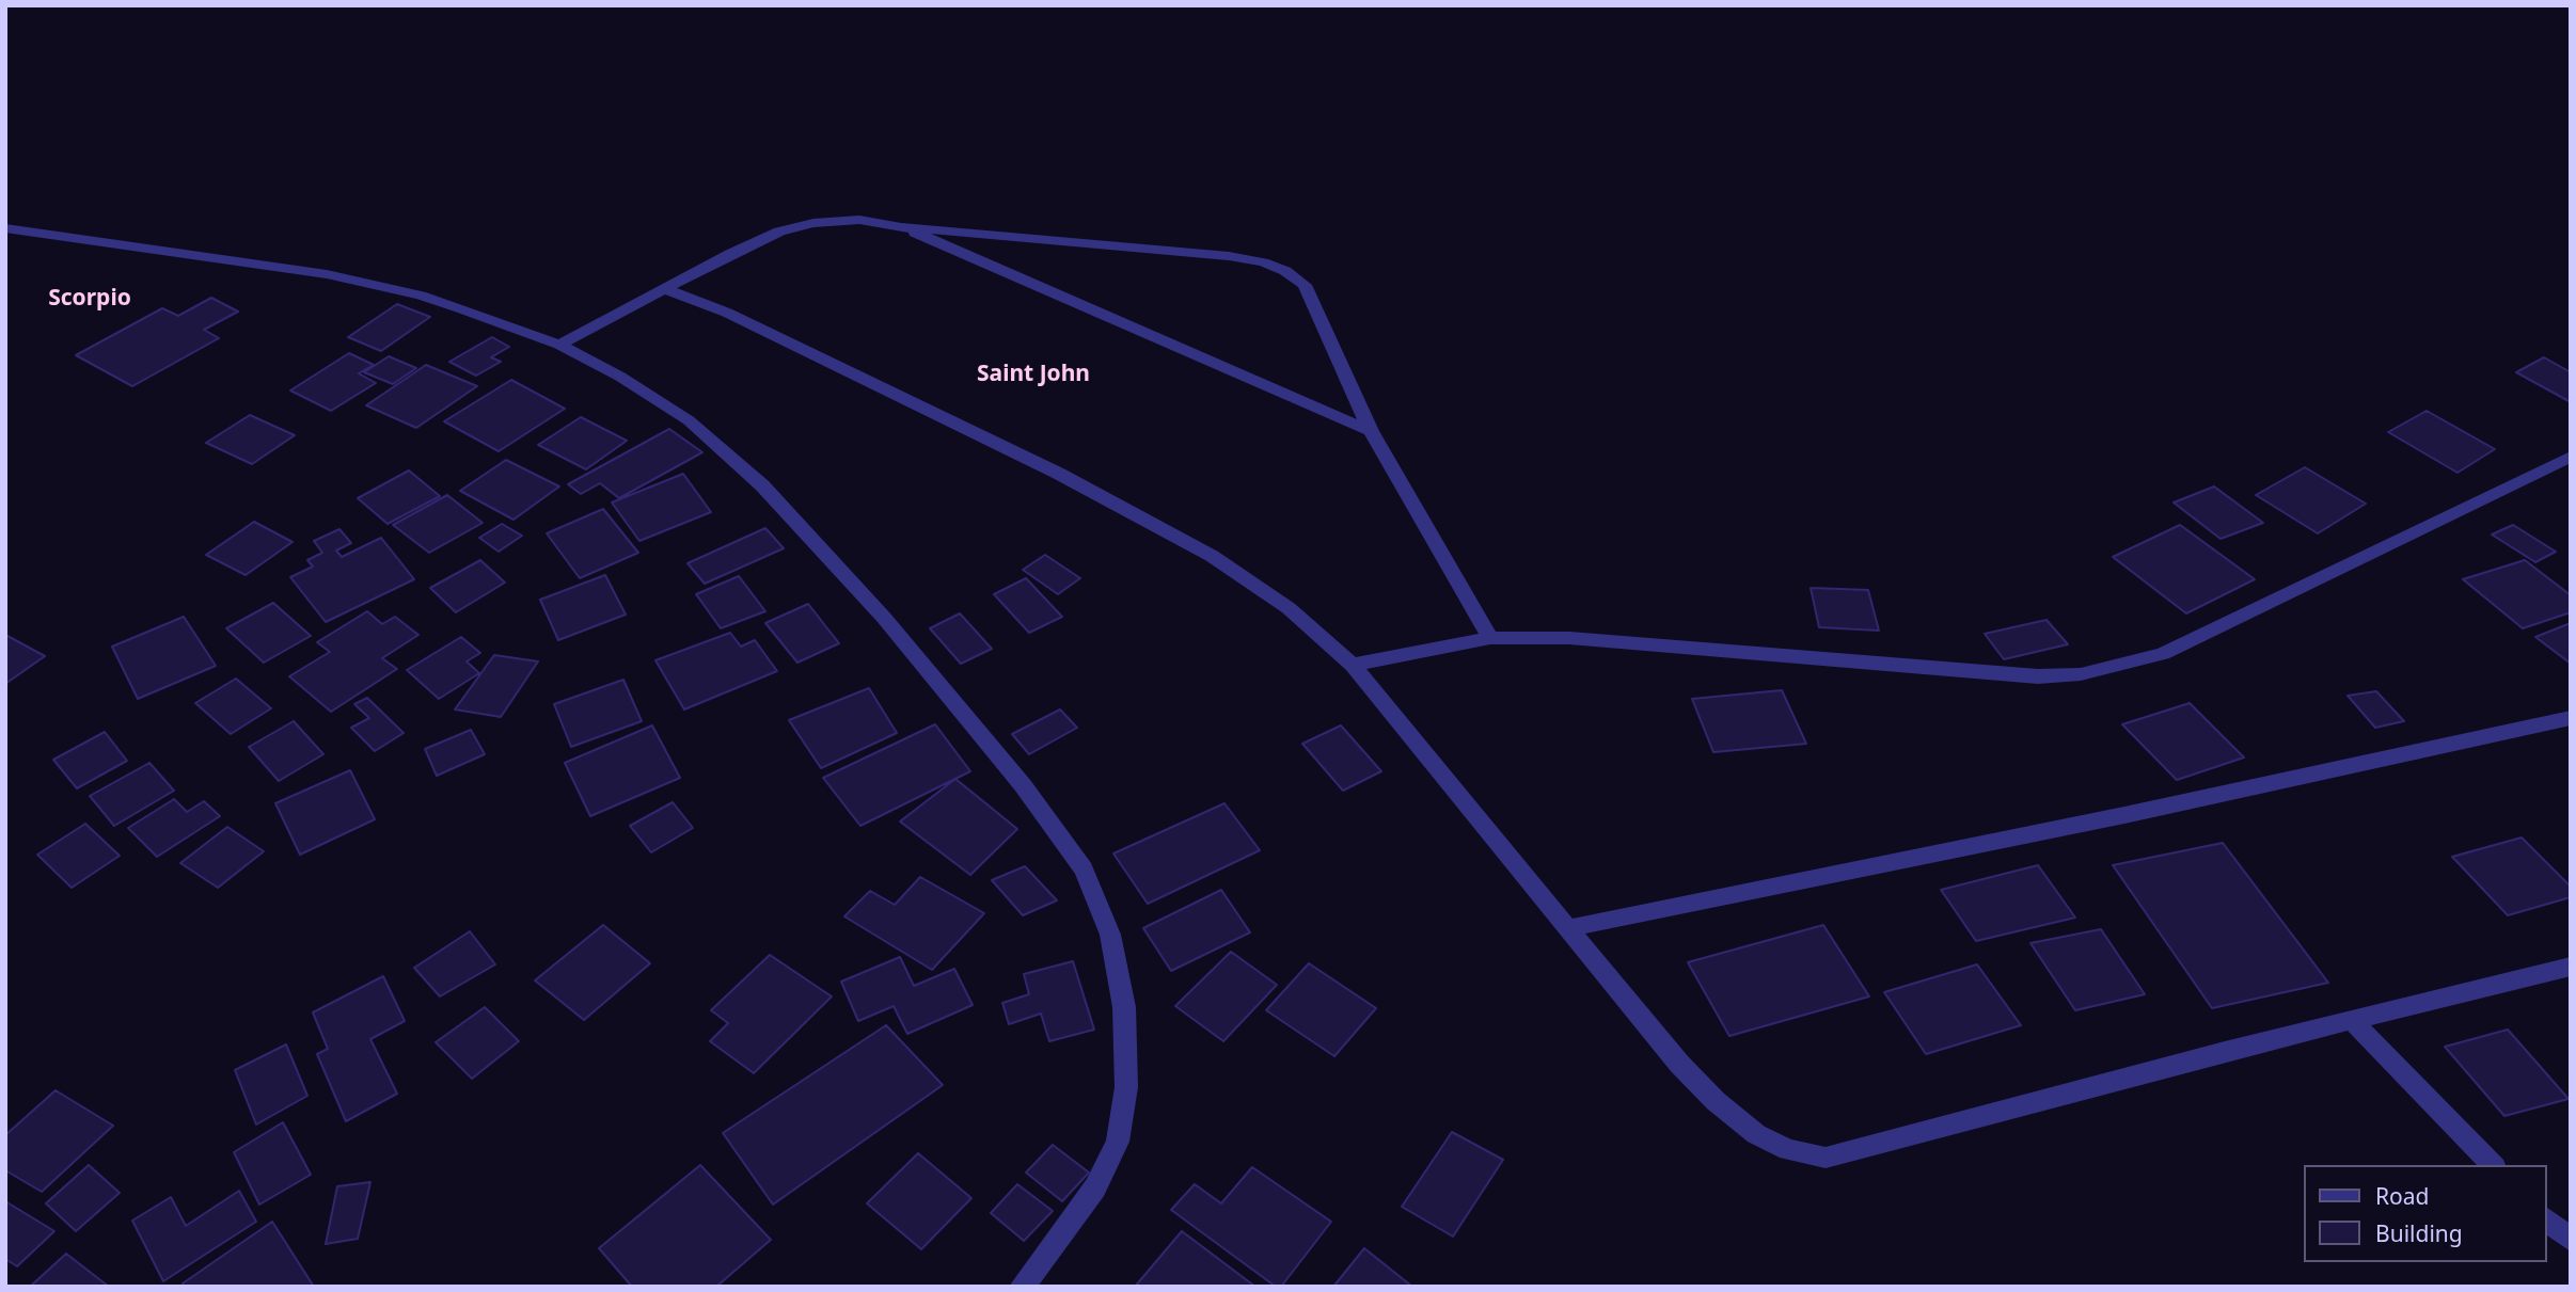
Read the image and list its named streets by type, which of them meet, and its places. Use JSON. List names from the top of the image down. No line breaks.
{"districts":["Scorpio","Saint John"],"legend":["Road","Building"]}
